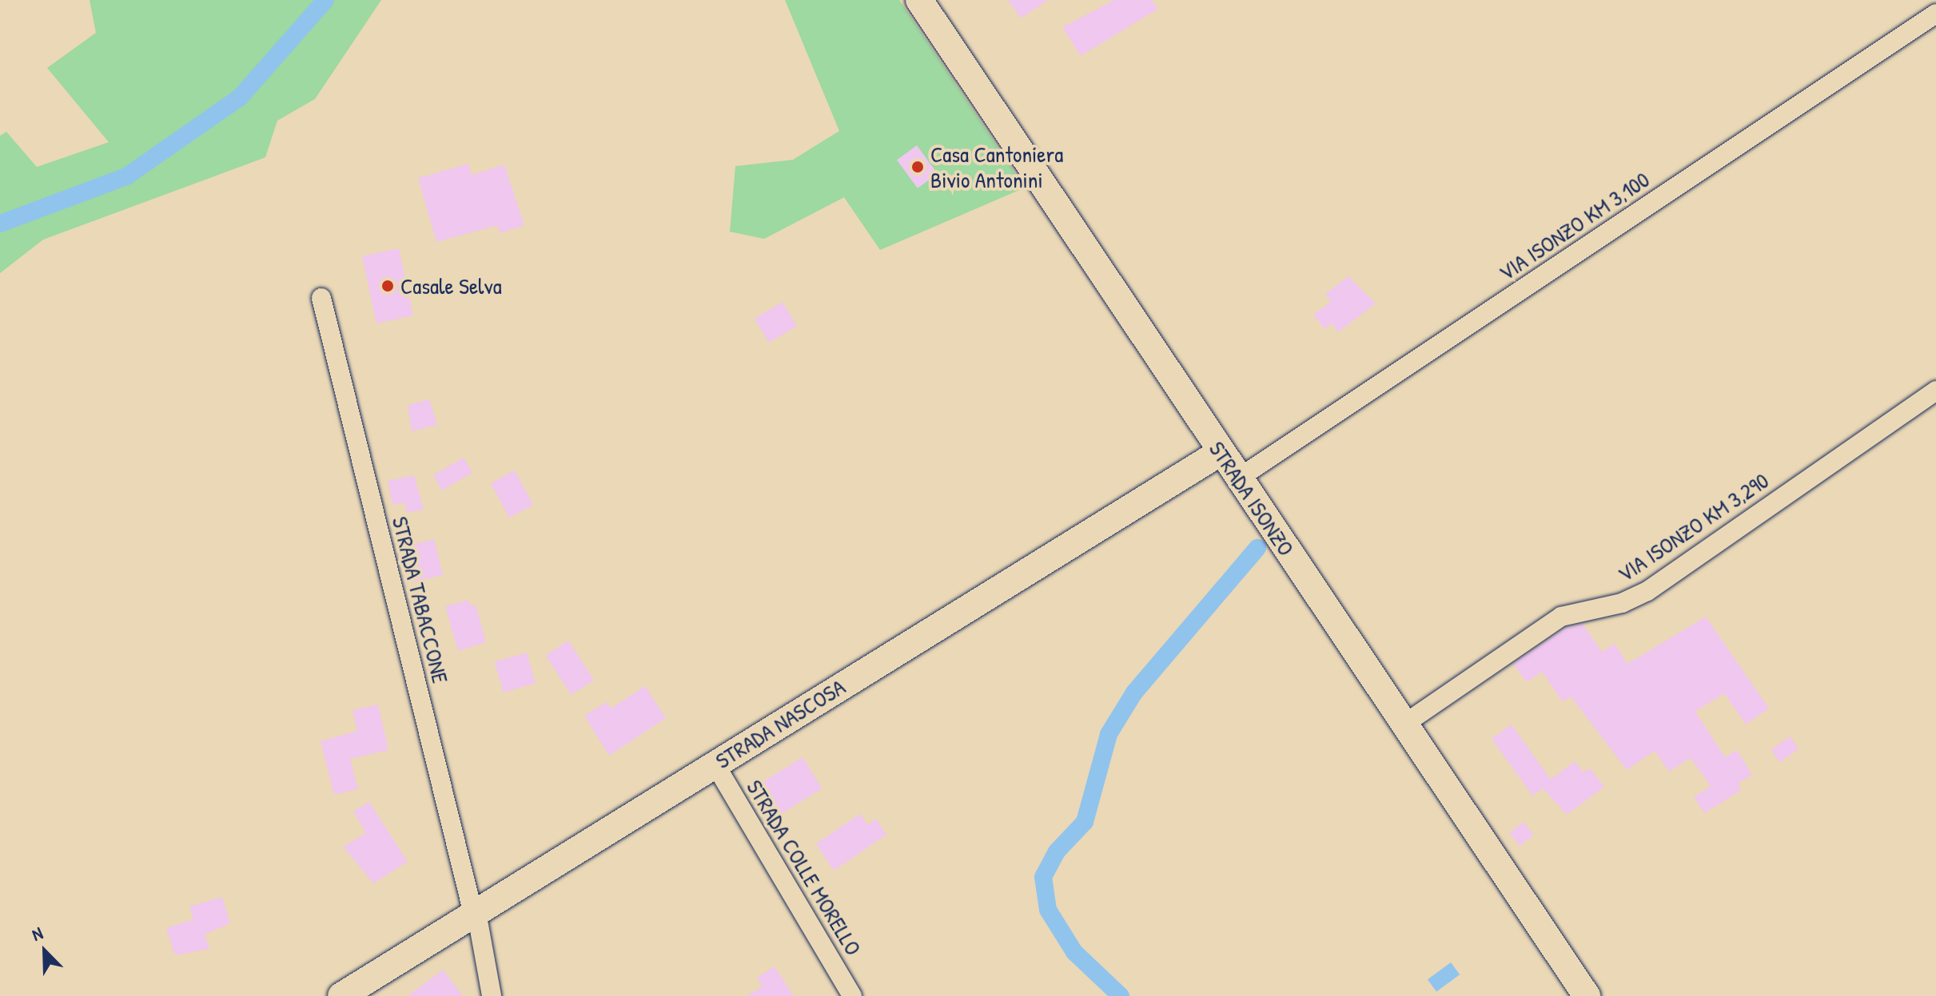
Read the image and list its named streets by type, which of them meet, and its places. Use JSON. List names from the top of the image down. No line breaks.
{"streets":{"main road":["STRADA ISONZO","STRADA NASCOSA"],"street":["VIA ISONZO KM 3,100","VIA ISONZO KM 3,290","STRADA TABACCONE","STRADA COLLE MORELLO"]},"crossings":[["VIA ISONZO KM 3,100","STRADA ISONZO"],["STRADA ISONZO","VIA ISONZO KM 3,290"],["STRADA ISONZO","STRADA NASCOSA"],["STRADA TABACCONE","STRADA NASCOSA"],["STRADA NASCOSA","STRADA COLLE MORELLO"]],"places":["Casa Cantoniera Bivio Antonini","Casale Selva"],"north":"top left"}
